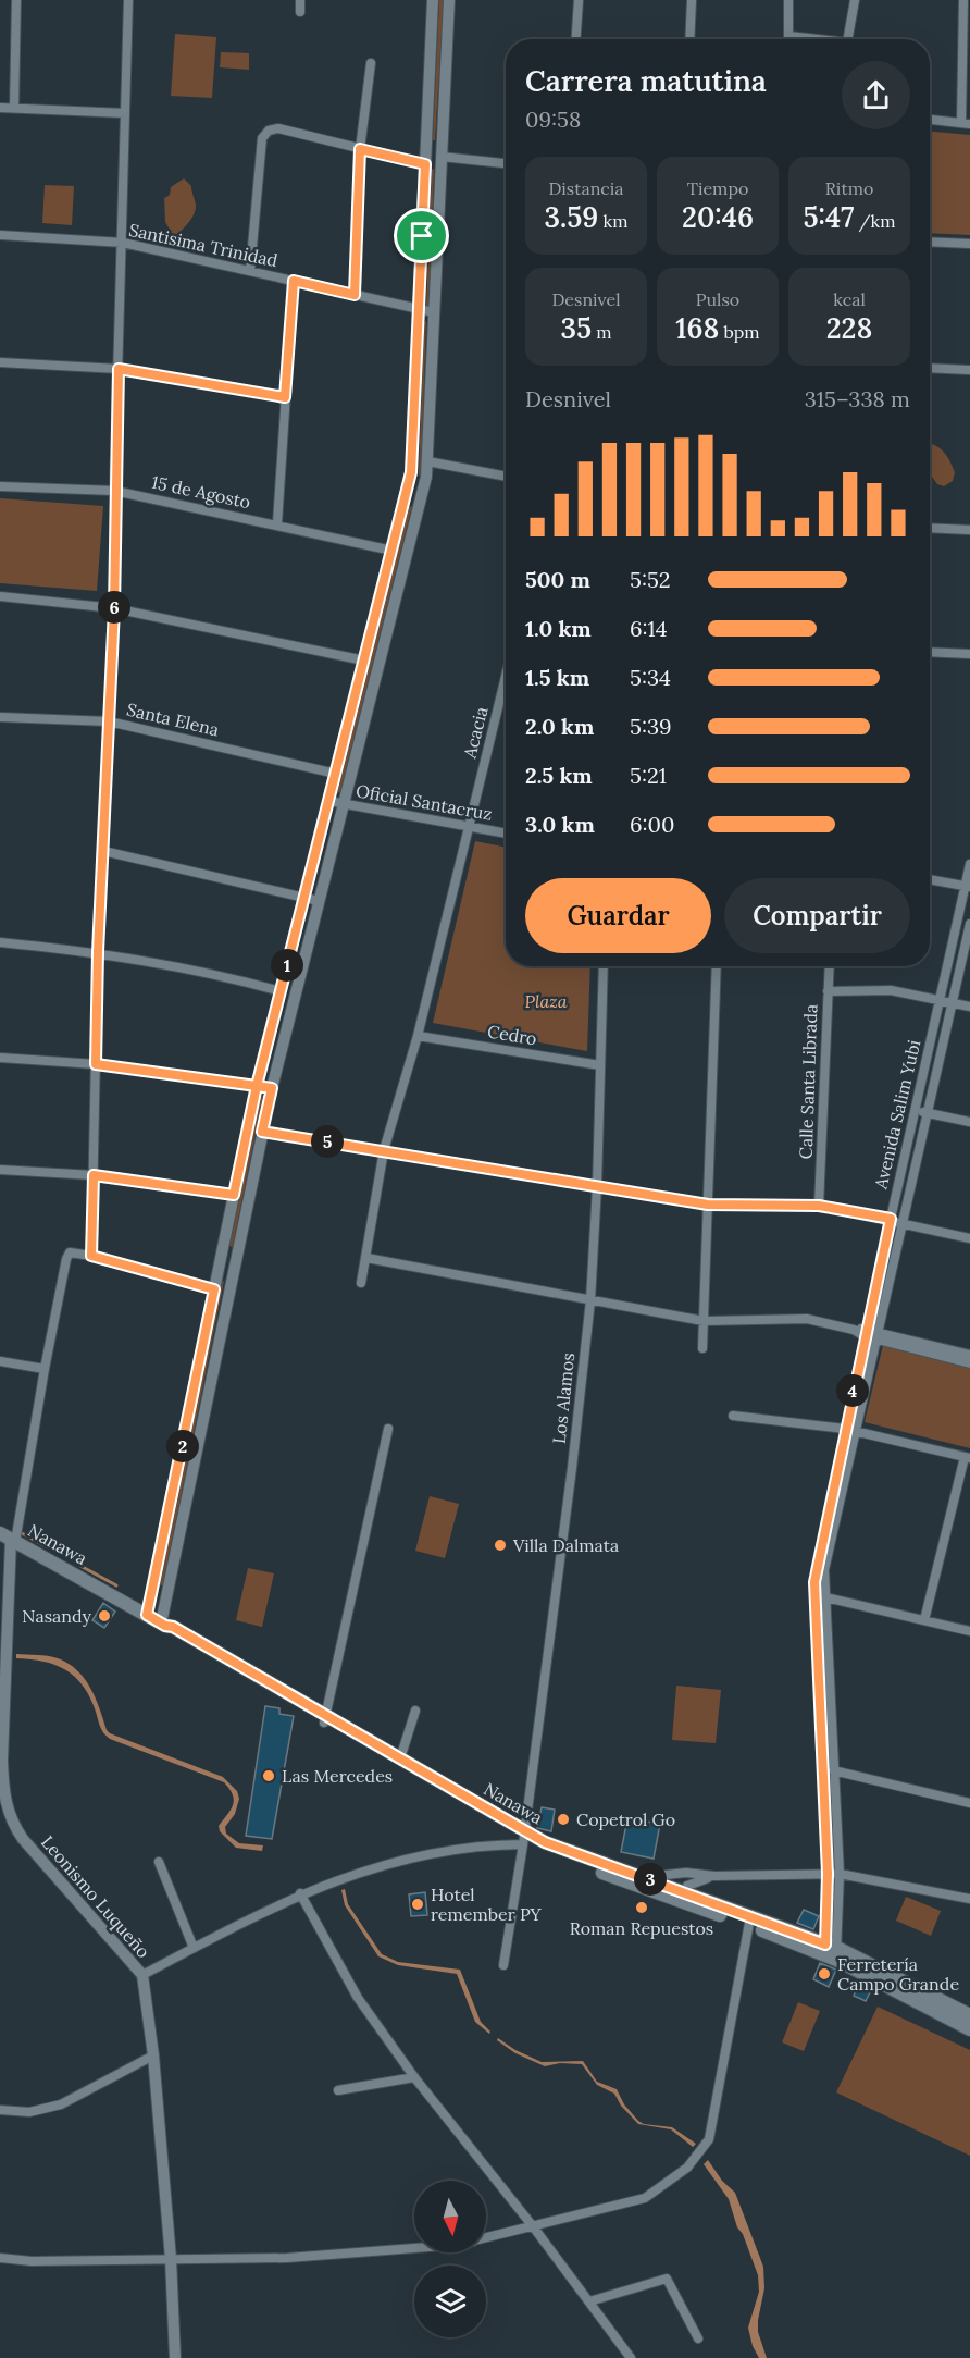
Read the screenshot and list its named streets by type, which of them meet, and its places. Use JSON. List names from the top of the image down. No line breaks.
{"streets":{"main road":["Nanawa"],"street":["Santisima Trinidad","15 de Agosto","Santa Elena","Acacia","Oficial Santacruz","Cedro","Calle Santa Librada","Avenida Salim Yubi","Los Alamos","Leonismo Luqueño"]},"crossings":[["Acacia","Oficial Santacruz"],["Acacia","Cedro"],["Cedro","Los Alamos"],["Avenida Salim Yubi","Nanawa"],["Los Alamos","Nanawa"],["Nanawa","Leonismo Luqueño"]],"parks":["Plaza"],"places":["Villa Dalmata","Nasandy","Las Mercedes","Copetrol Go","Hotel remember PY","Roman Repuestos","Ferretería Campo Grande"],"north":"bottom","page":{"heading":["Carrera matutina","09:58"],"stats":[["Distancia","3.59 km"],["Tiempo","20:46"],["Ritmo","5:47 /km"],["Desnivel","35 m"],["Pulso","168 bpm"],["kcal","228"]],"chart":["Desnivel","315–338 m"],"list":[{"name":"500 m","note":"5:52"},{"name":"1.0 km","note":"6:14"},{"name":"1.5 km","note":"5:34"},{"name":"2.0 km","note":"5:39"},{"name":"2.5 km","note":"5:21"},{"name":"3.0 km","note":"6:00"}],"pins":["6","1","5","4","2","3"],"buttons":["Guardar","Compartir"]}}
